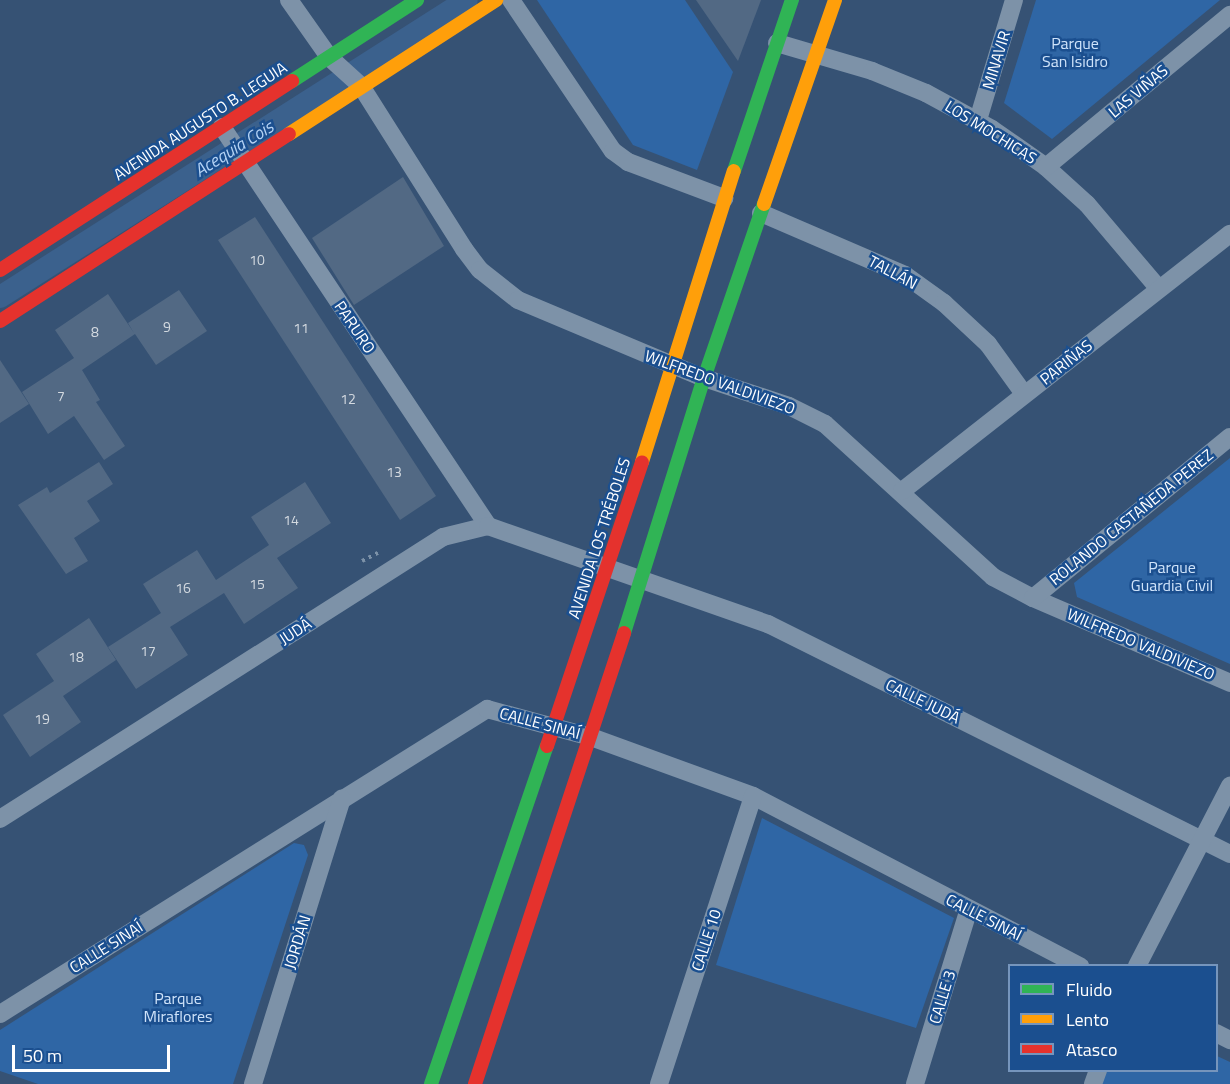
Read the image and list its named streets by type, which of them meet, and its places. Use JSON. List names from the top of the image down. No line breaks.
{"streets":{"main road":["AVENIDA AUGUSTO B. LEGUIA","AVENIDA LOS TRÉBOLES"],"street":["MINAVIR","LAS VIÑAS","LOS MOCHICAS","TALLÁN","PARURO","PARIÑAS","WILFREDO VALDIVIEZO","ROLANDO CASTAÑEDA PEREZ","JUDÁ","CALLE JUDÁ","CALLE SINAÍ","CALLE 10","JORDÁN","CALLE 3"]},"crossings":[["MINAVIR","LOS MOCHICAS"],["LAS VIÑAS","LOS MOCHICAS"],["AVENIDA AUGUSTO B. LEGUIA","PARURO"],["AVENIDA AUGUSTO B. LEGUIA","WILFREDO VALDIVIEZO"],["LOS MOCHICAS","PARIÑAS"],["LOS MOCHICAS","AVENIDA LOS TRÉBOLES"],["TALLÁN","PARIÑAS"],["PARURO","JUDÁ"],["PARIÑAS","WILFREDO VALDIVIEZO"],["WILFREDO VALDIVIEZO","ROLANDO CASTAÑEDA PEREZ"],["WILFREDO VALDIVIEZO","AVENIDA LOS TRÉBOLES"],["AVENIDA LOS TRÉBOLES","CALLE JUDÁ"],["AVENIDA LOS TRÉBOLES","CALLE SINAÍ"],["CALLE SINAÍ","CALLE 10"],["CALLE SINAÍ","JORDÁN"],["CALLE SINAÍ","CALLE 3"]],"water":["Acequia Cois"],"parks":["Parque San Isidro","Parque Guardia Civil","Parque Miraflores"],"house_numbers":["10","9","11","8","7","12","13","14","15","16","17","18","19"],"legend":["Fluido","Lento","Atasco"],"scale_bar":"50 m"}
